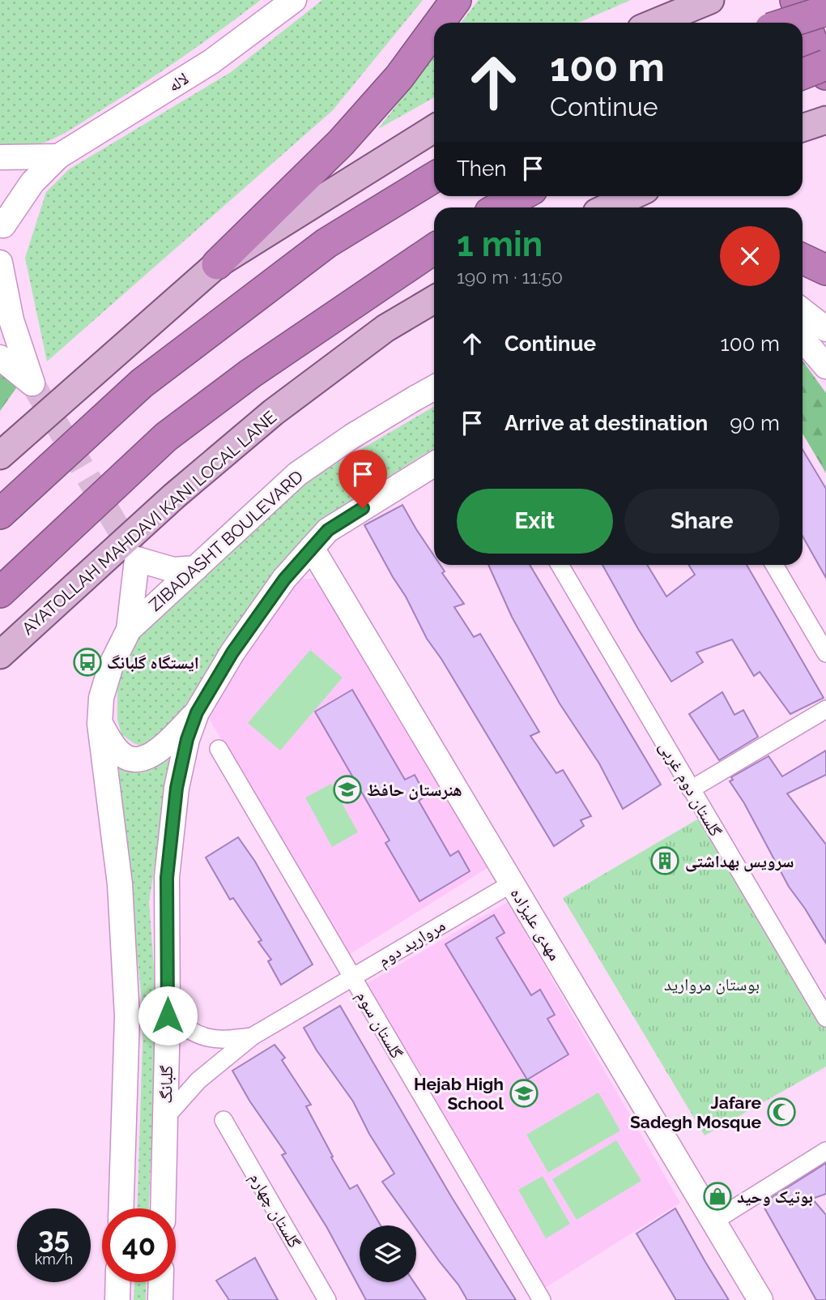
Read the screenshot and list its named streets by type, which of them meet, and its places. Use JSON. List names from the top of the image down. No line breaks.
{"streets":{"main road":["AYATOLLAH MAHDAVI KANI LOCAL LANE"],"street":["لاله","ZIBADASHT BOULEVARD","گلستان دوم غربی","مهدی علیزاده","مروارید دوم","گلستان سوم","گلبانگ","گلستان چهارم"]},"crossings":[["مهدی علیزاده","مروارید دوم"],["مروارید دوم","گلستان سوم"],["مروارید دوم","گلبانگ"]],"parks":["بوستان مروارید"],"places":{"bus stop":["ایستگاه گلبانگ"],"school or university":["هنرستان حافظ","Hejab High School"],"building":["سرویس بهداشتی"],"mosque":["Jafare Sadegh Mosque"],"shop":["بوتیک وحید"]},"page":{"turn":["100 m","Continue"],"then":"Then","heading":["1 min","190 m · 11:50"],"list":[{"name":"Continue","value":"100 m"},{"name":"Arrive at destination","value":"90 m"}],"buttons":["Exit","Share"],"speed":"35 km/h","limit":"40"}}
